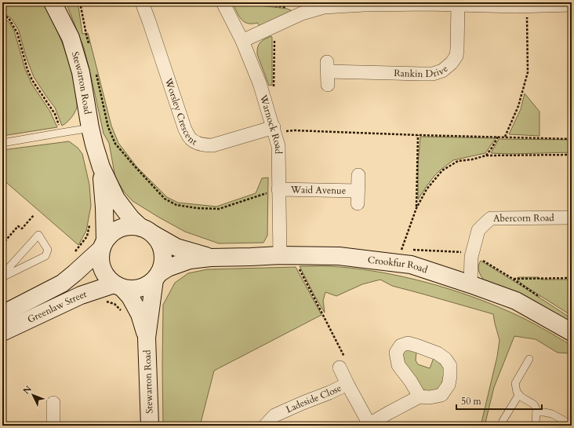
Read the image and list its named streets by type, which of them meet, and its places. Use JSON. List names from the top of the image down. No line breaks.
{"streets":{"main road":["Stewarton Road","Crookfur Road","Greenlaw Street"],"street":["Rankin Drive","Worsley Crescent","Warnock Road","Waid Avenue","Abercorn Road","Ladeside Close"]},"crossings":[["Stewarton Road","Crookfur Road"],["Stewarton Road","Greenlaw Street"],["Worsley Crescent","Warnock Road"],["Warnock Road","Waid Avenue"],["Warnock Road","Crookfur Road"],["Abercorn Road","Crookfur Road"],["Crookfur Road","Greenlaw Street"]],"scale_bar":"50 m","north":"top left"}
